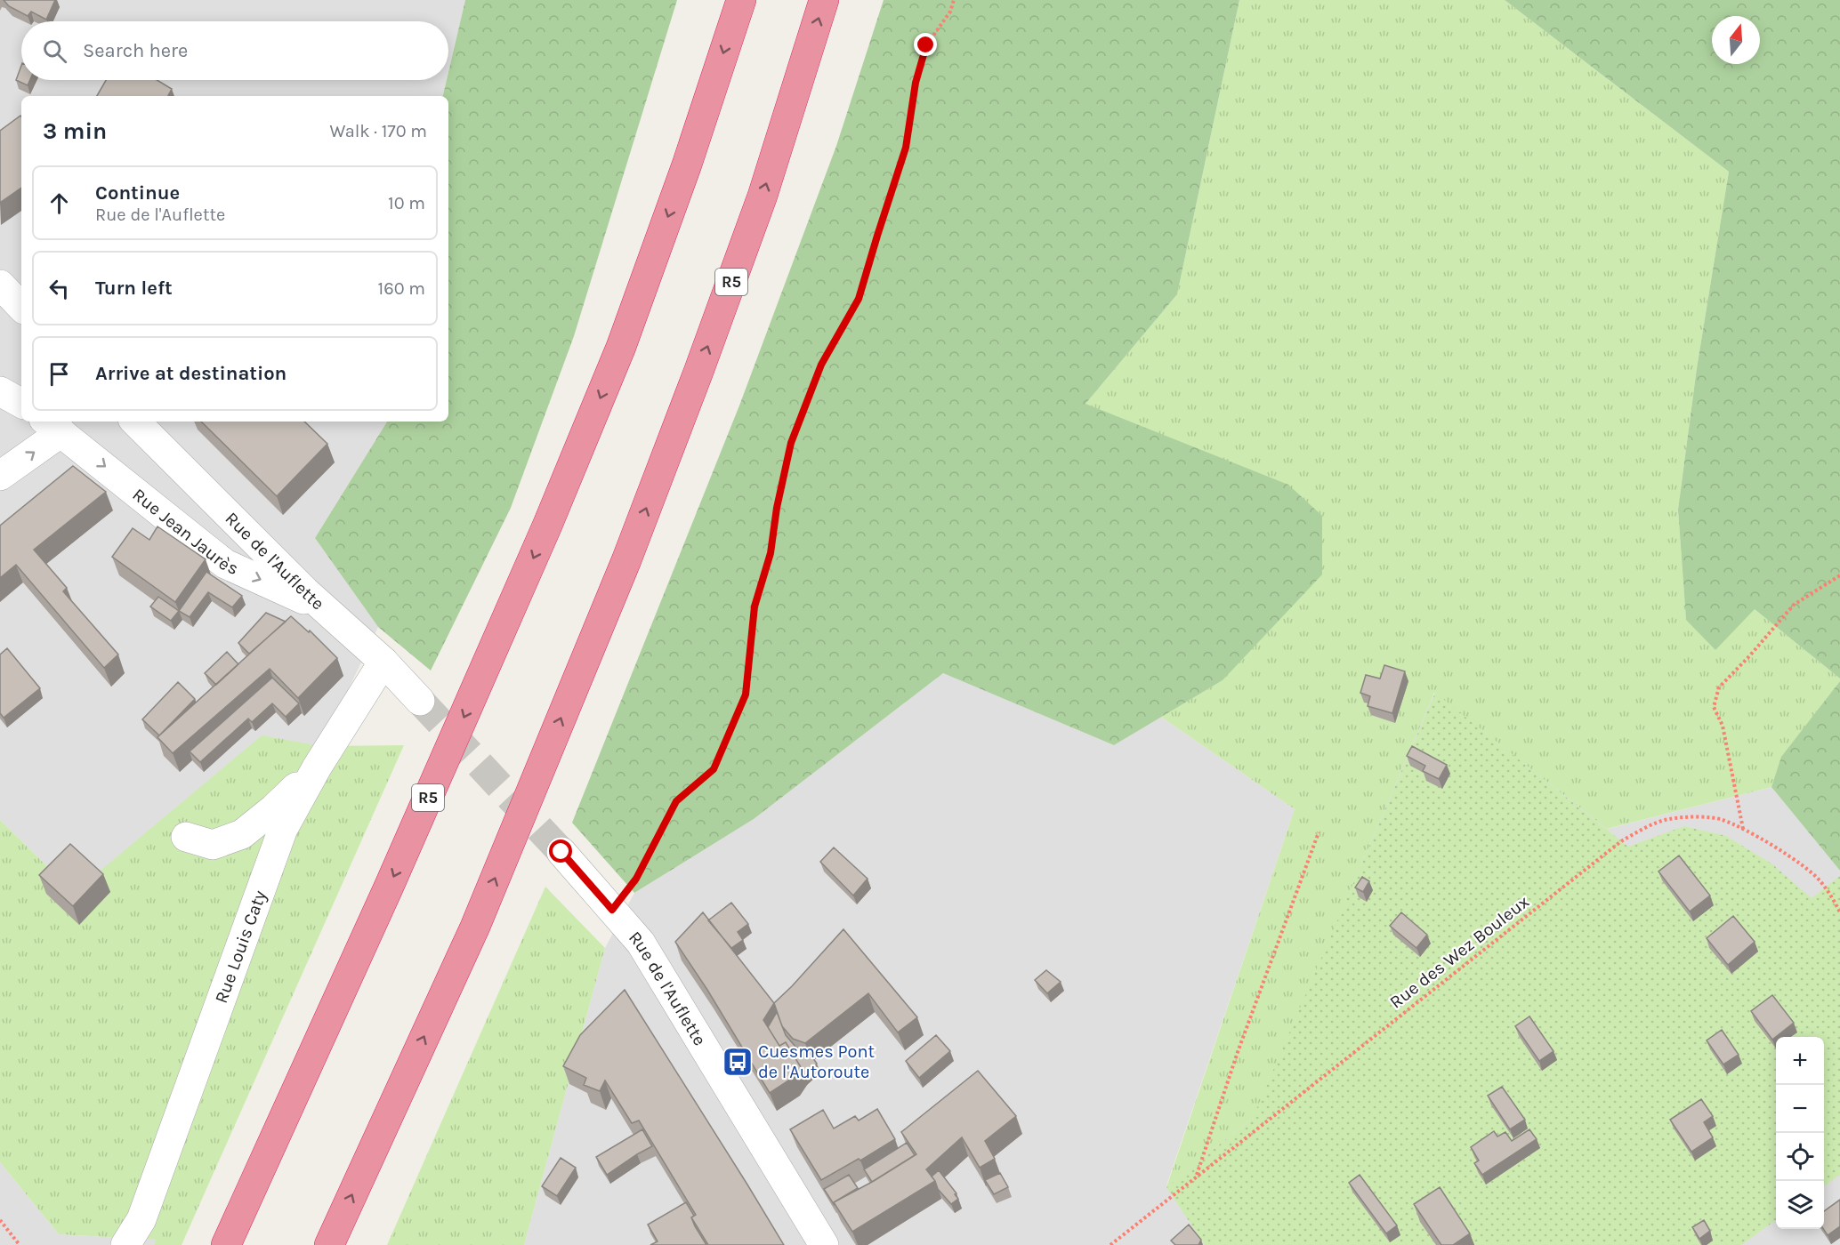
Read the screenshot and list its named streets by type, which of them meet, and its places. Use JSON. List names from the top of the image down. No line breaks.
{"streets":{"highway":["R5"],"street":["Rue Jean Jaurès","Rue de l'Auflette","Rue Louis Caty"],"path":["Rue des Wez Bouleux"]},"crossings":[["Rue Jean Jaurès","Rue de l'Auflette"],["Rue de l'Auflette","Rue Louis Caty"]],"one_way":["Rue Jean Jaurès"],"places":{"bus stop":["Cuesmes Pont de l'Autoroute"]},"north":"top","page":{"search":"Search here","heading":["3 min","Walk · 170 m"],"list":[["Continue","Rue de l'Auflette","10 m"],["Turn left","160 m"],"Arrive at destination"],"map_buttons":["+","−"]}}
